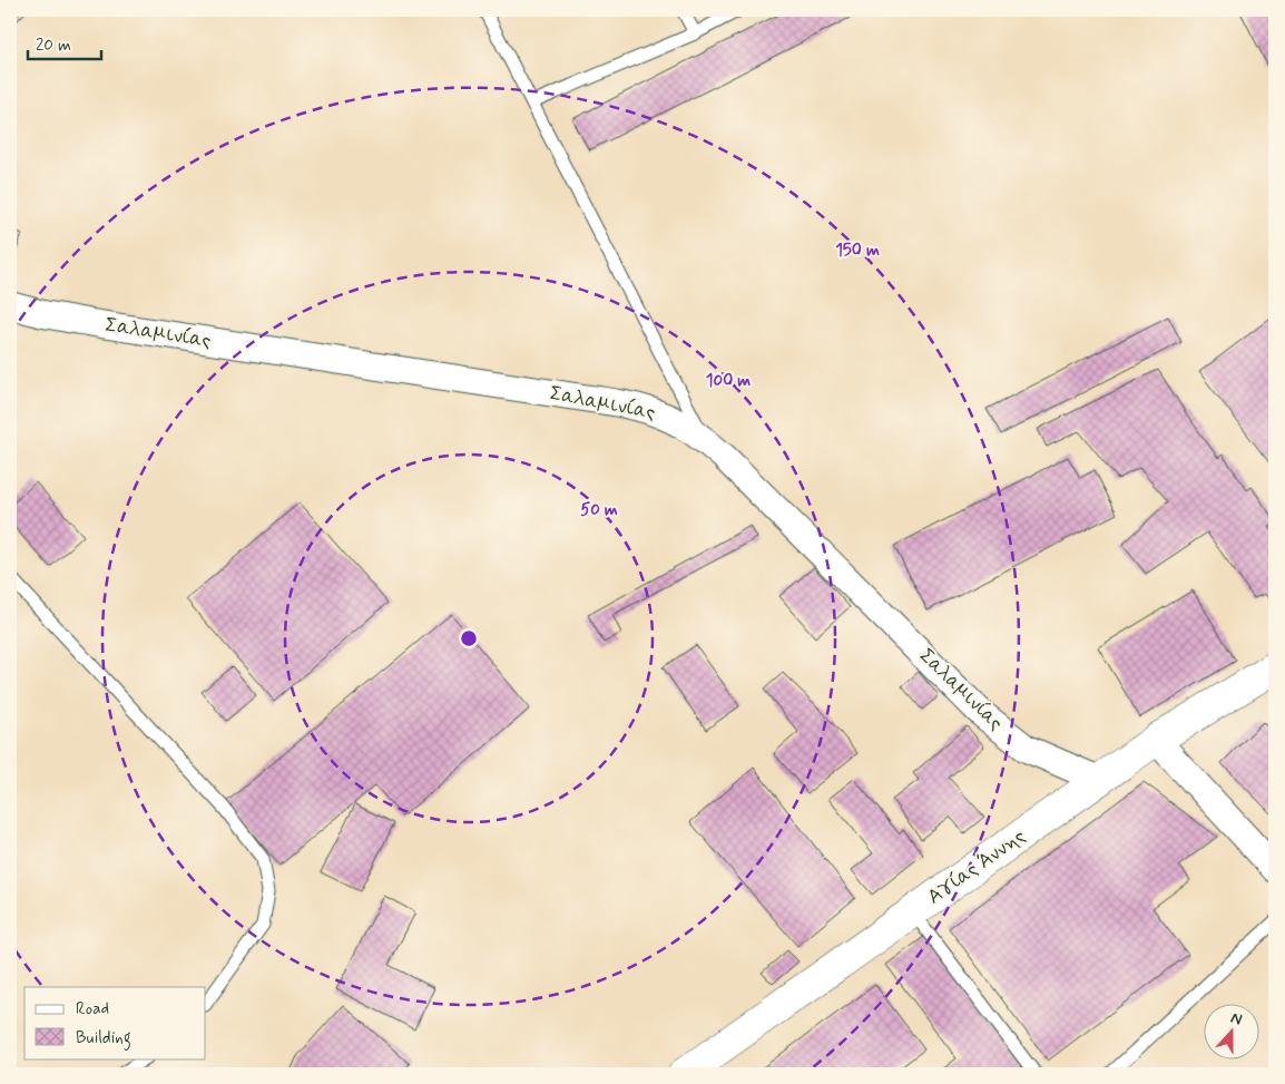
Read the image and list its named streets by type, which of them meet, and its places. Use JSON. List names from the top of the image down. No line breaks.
{"streets":{"street":["Σαλαμινίας","Αγίας Άννης"]},"crossings":[["Σαλαμινίας","Αγίας Άννης"]],"legend":["Road","Building"],"scale_bar":"20 m","north":"top","rings":["150 m","100 m","50 m"]}
